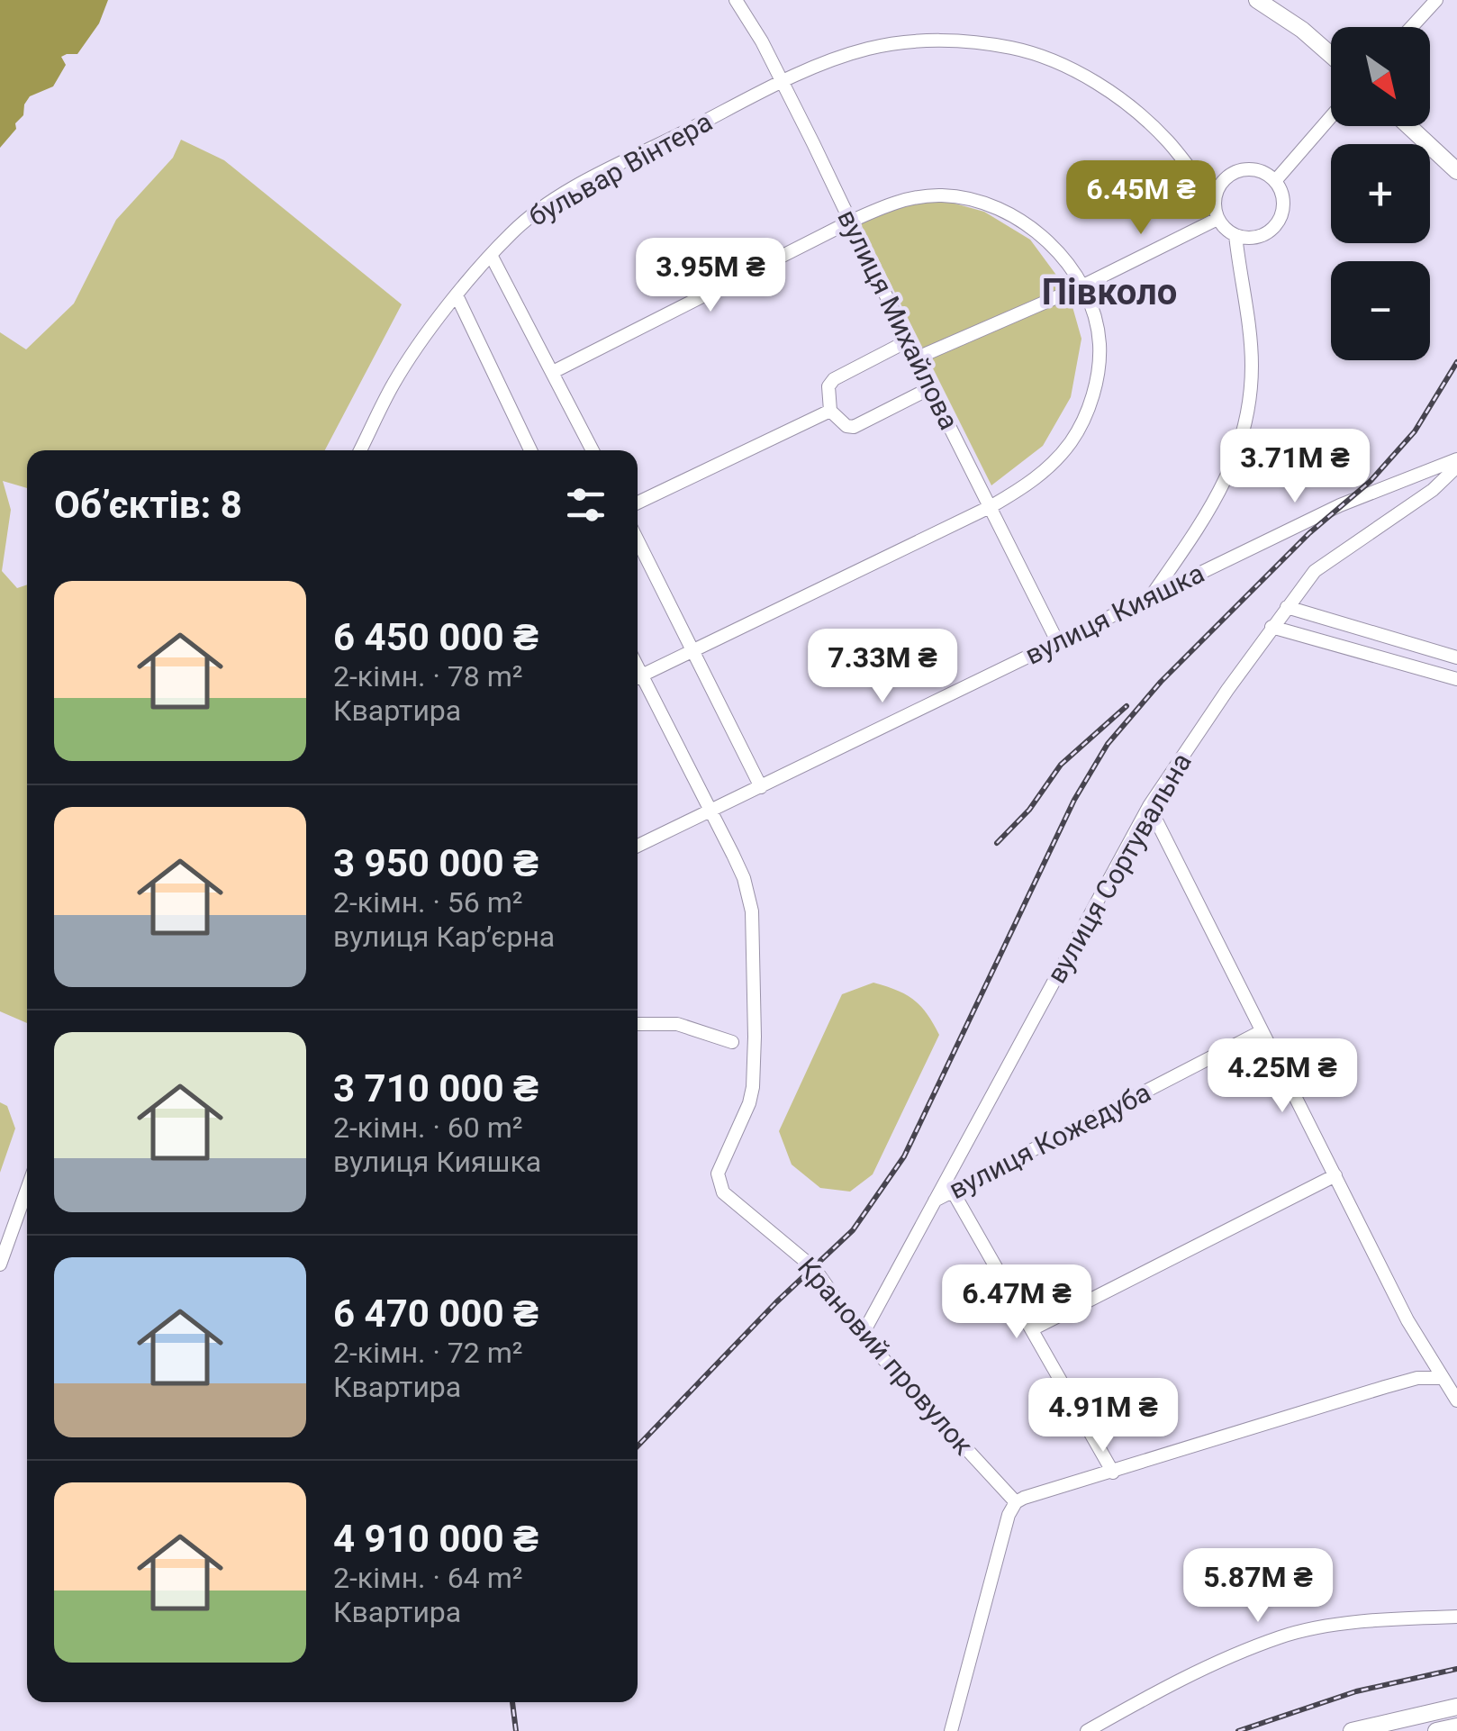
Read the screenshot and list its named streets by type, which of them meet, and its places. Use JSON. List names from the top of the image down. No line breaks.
{"streets":{"street":["бульвар Вінтера","вулиця Михайлова","вулиця Кияшка","вулиця Сортувальна","вулиця Кожедуба","Крановий провулок"]},"crossings":[["бульвар Вінтера","вулиця Михайлова"],["вулиця Михайлова","вулиця Кияшка"],["вулиця Кияшка","Крановий провулок"],["вулиця Сортувальна","вулиця Кожедуба"],["вулиця Сортувальна","Крановий провулок"]],"districts":["Півколо"],"north":"bottom right","page":{"map_buttons":["+","−"],"price":["6.45M ₴","3.95M ₴","3.71M ₴","7.33M ₴","4.25M ₴","6.47M ₴","4.91M ₴","5.87M ₴"],"heading":"Об’єктів: 8","list":[{"name":"6 450 000 ₴","note":"2-кімн. · 78 m² · Квартира"},{"name":"3 950 000 ₴","note":"2-кімн. · 56 m² · вулиця Кар’єрна"},{"name":"3 710 000 ₴","note":"2-кімн. · 60 m² · вулиця Кияшка"},{"name":"6 470 000 ₴","note":"2-кімн. · 72 m² · Квартира"},{"name":"4 910 000 ₴","note":"2-кімн. · 64 m² · Квартира"}]}}
